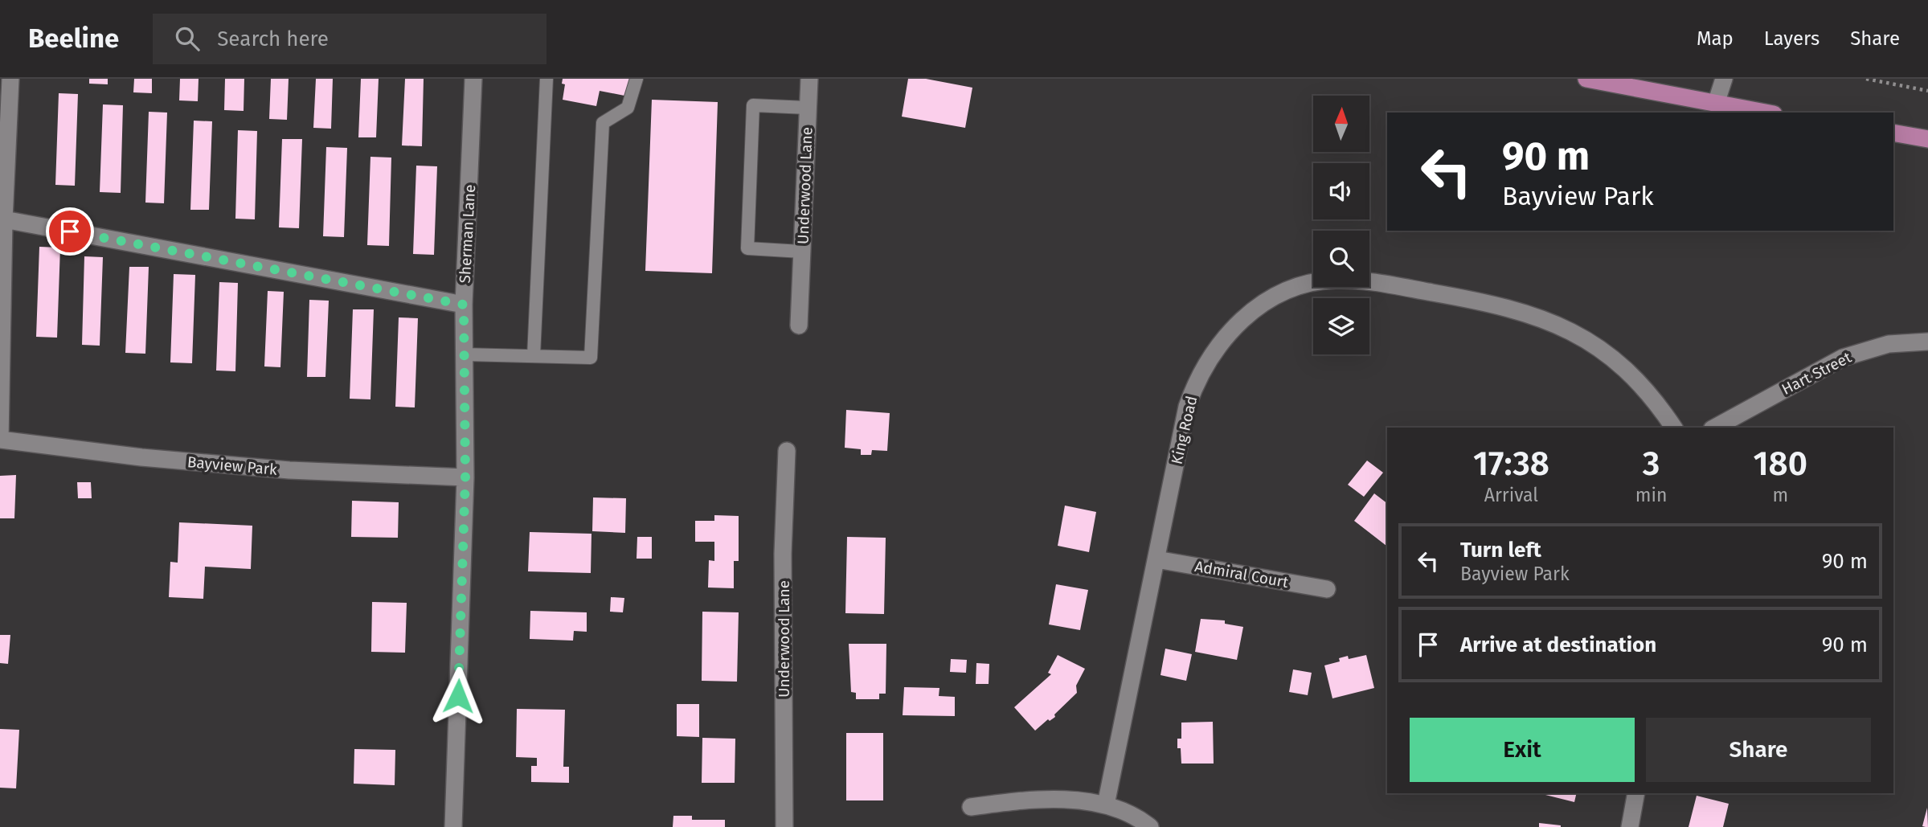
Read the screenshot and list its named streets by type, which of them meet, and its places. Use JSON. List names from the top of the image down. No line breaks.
{"streets":{"street":["Underwood Lane","Sherman Lane","Hart Street","King Road","Bayview Park","Admiral Court"]},"crossings":[["Sherman Lane","Bayview Park"],["King Road","Admiral Court"]],"north":"top","page":{"header":"Beeline","search":"Search here","nav":["Map","Layers","Share"],"turn":["90 m","Bayview Park"],"eta":["17:38","Arrival","3","min","180","m"],"list":[{"name":"Turn left","note":"Bayview Park","value":"90 m"},{"name":"Arrive at destination","value":"90 m"}],"buttons":["Exit","Share"]}}
